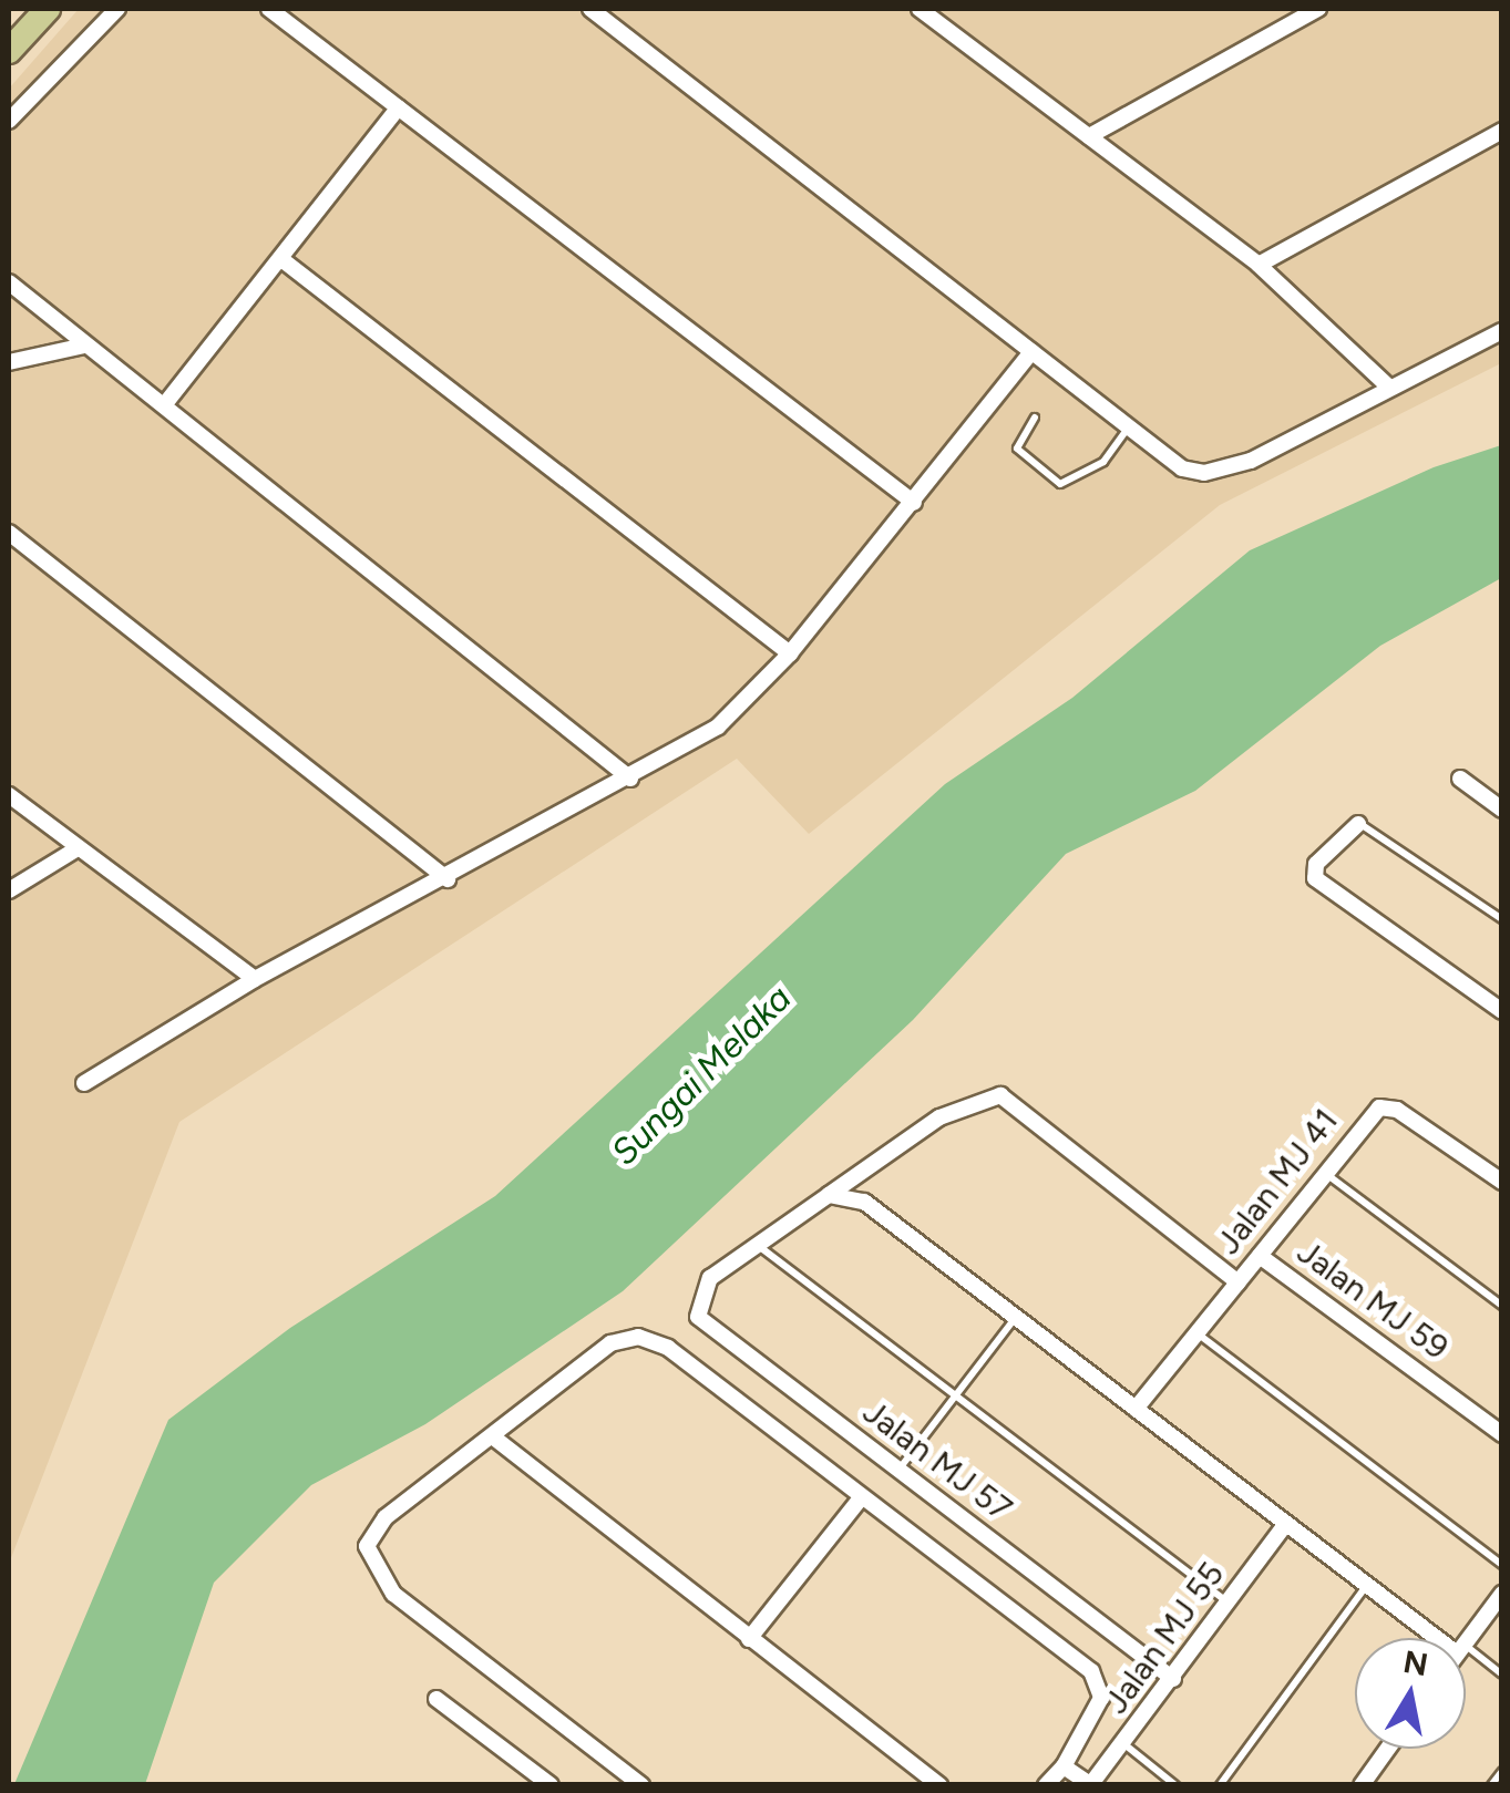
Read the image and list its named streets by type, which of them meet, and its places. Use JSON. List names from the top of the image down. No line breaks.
{"streets":{"street":["Jalan MJ 41","Jalan MJ 59","Jalan MJ 57","Jalan MJ 55"]},"crossings":[["Jalan MJ 41","Jalan MJ 59"],["Jalan MJ 57","Jalan MJ 55"]],"water":["Sungai Melaka"],"north":"top"}
